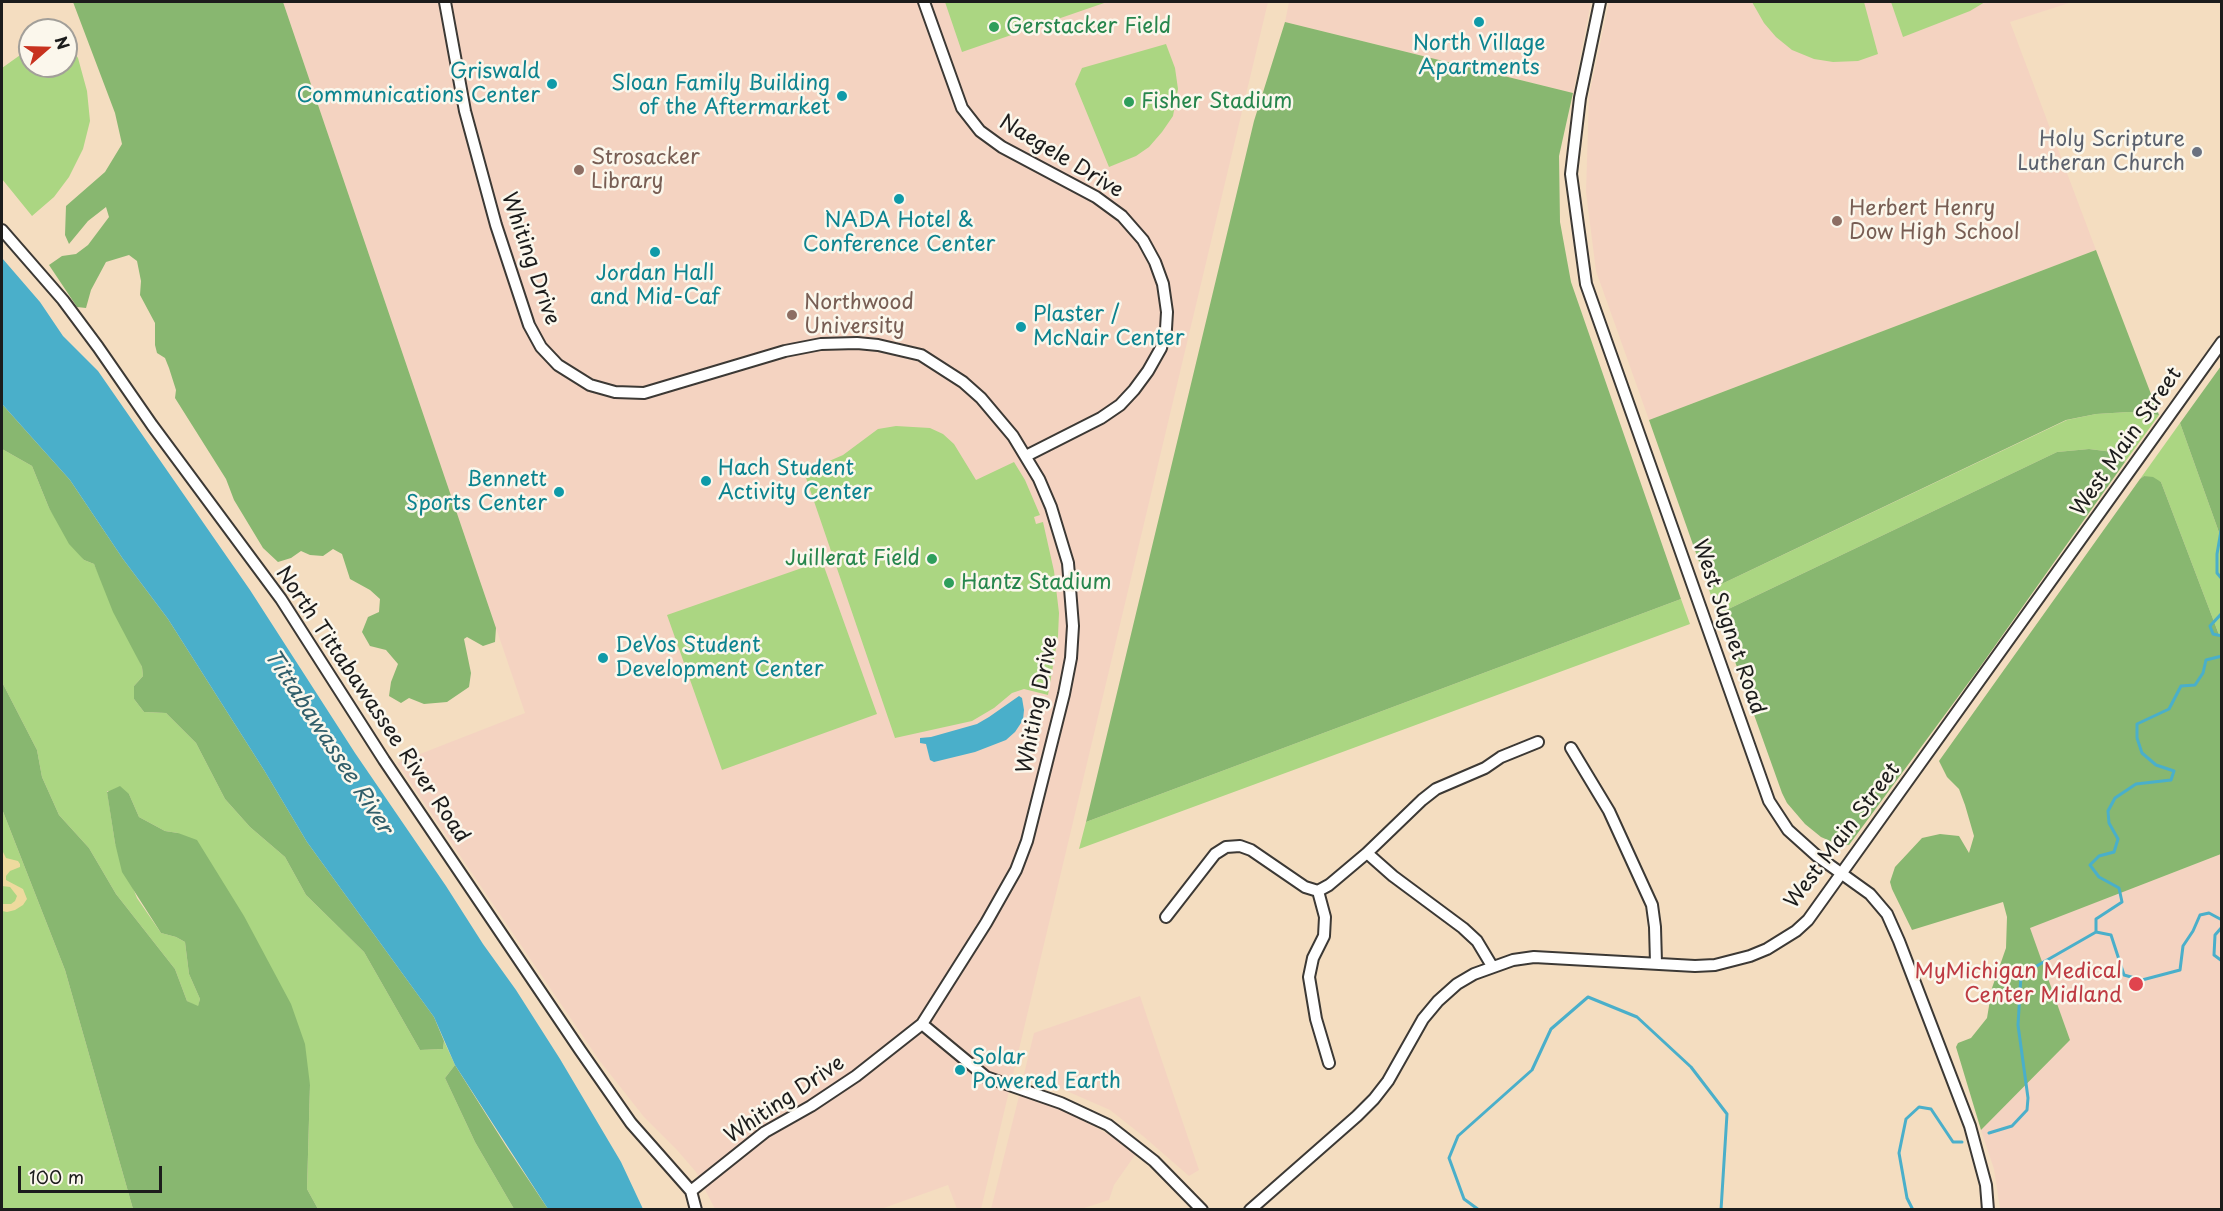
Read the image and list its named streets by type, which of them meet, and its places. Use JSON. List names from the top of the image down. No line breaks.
{"streets":{"street":["Naegele Drive","Whiting Drive","West Main Street","West Sugnet Road","North Tittabawassee River Road"]},"crossings":[["Naegele Drive","Whiting Drive"],["Whiting Drive","North Tittabawassee River Road"],["West Main Street","West Sugnet Road"]],"water":["Tittabawassee River"],"places":["North Village Apartments","Gerstacker Field","Griswald Communications Center","Sloan Family Building of the Aftermarket","Fisher Stadium","Holy Scripture Lutheran Church","Strosacker Library","NADA Hotel & Conference Center","Herbert Henry Dow High School","Jordan Hall and Mid-Caf","Northwood University","Plaster / McNair Center","Hach Student Activity Center","Bennett Sports Center","Juillerat Field","Hantz Stadium","DeVos Student Development Center","MyMichigan Medical Center Midland","Solar Powered Earth"],"scale_bar":"100 m","north":"right"}
